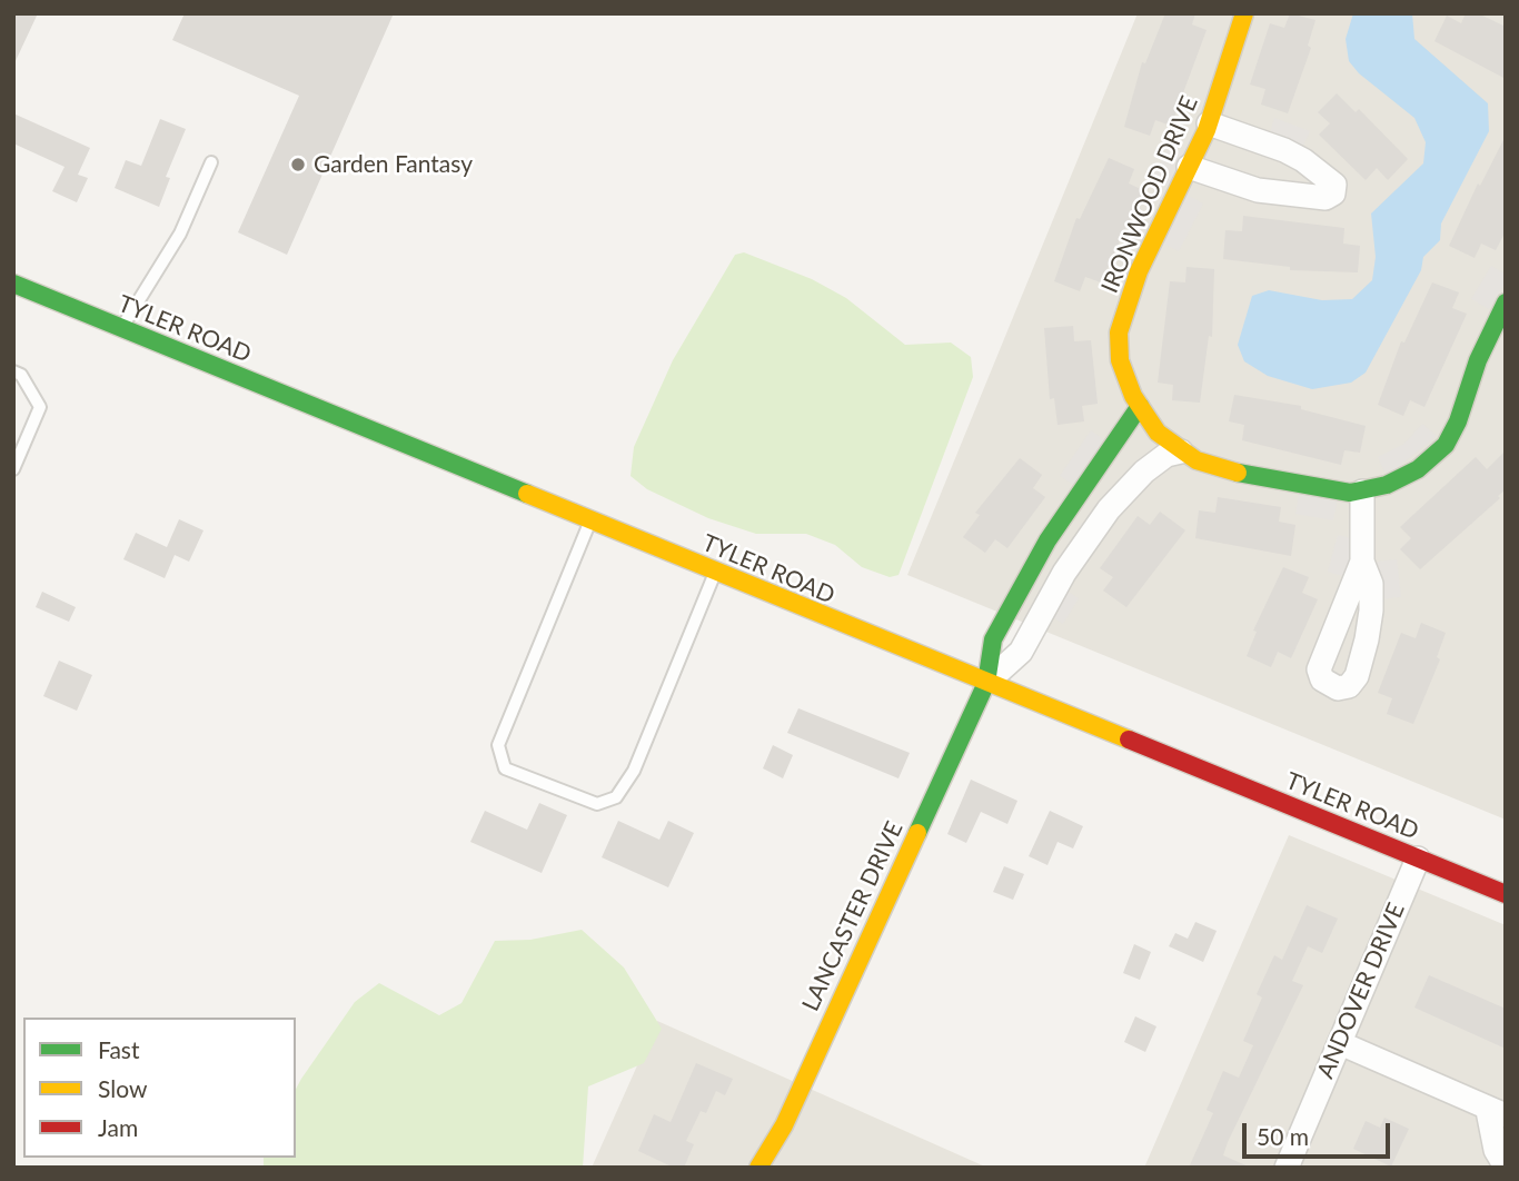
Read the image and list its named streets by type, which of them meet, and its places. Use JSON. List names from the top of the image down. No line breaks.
{"streets":{"street":["IRONWOOD DRIVE","TYLER ROAD","LANCASTER DRIVE","ANDOVER DRIVE"]},"crossings":[["IRONWOOD DRIVE","LANCASTER DRIVE"],["TYLER ROAD","LANCASTER DRIVE"],["TYLER ROAD","ANDOVER DRIVE"]],"places":["Garden Fantasy"],"legend":["Fast","Slow","Jam"],"scale_bar":"50 m"}
